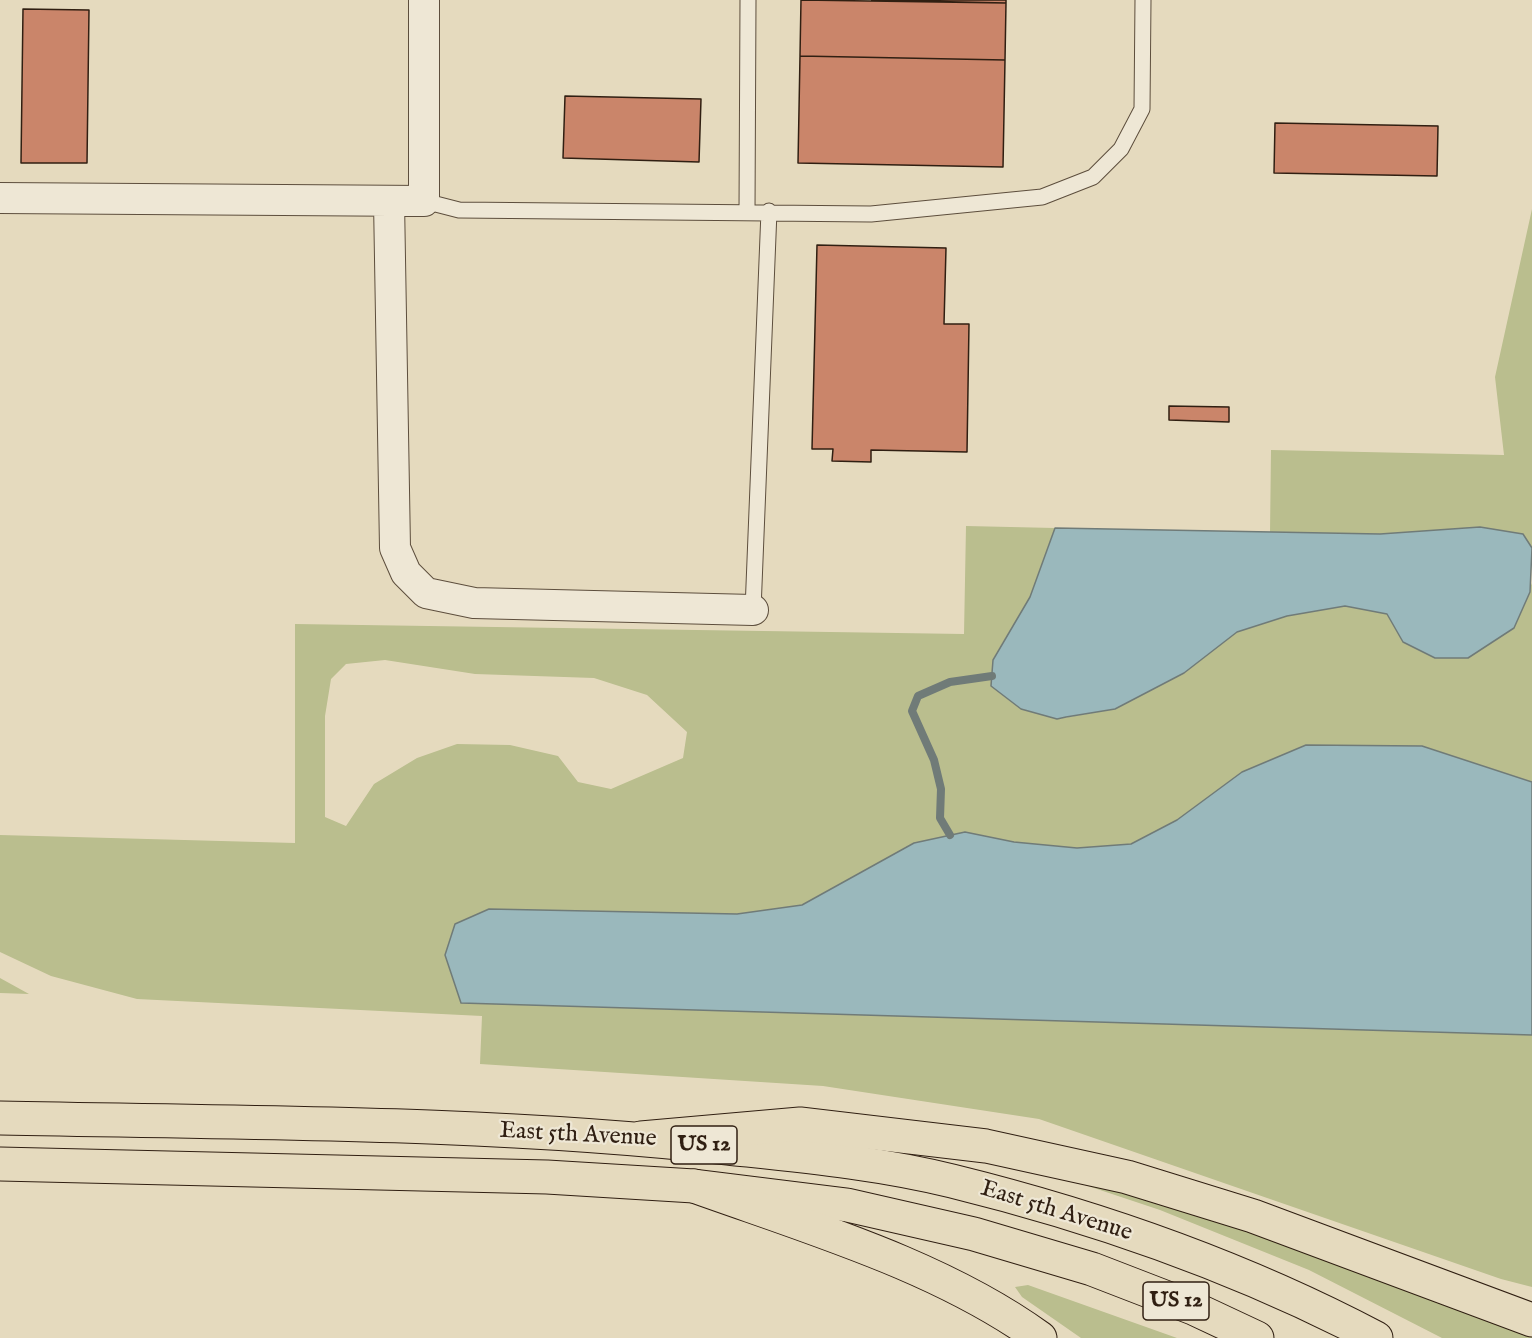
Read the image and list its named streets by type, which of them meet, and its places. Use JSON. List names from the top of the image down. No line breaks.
{"streets":{"main road":["East 5th Avenue","US 12"]}}
